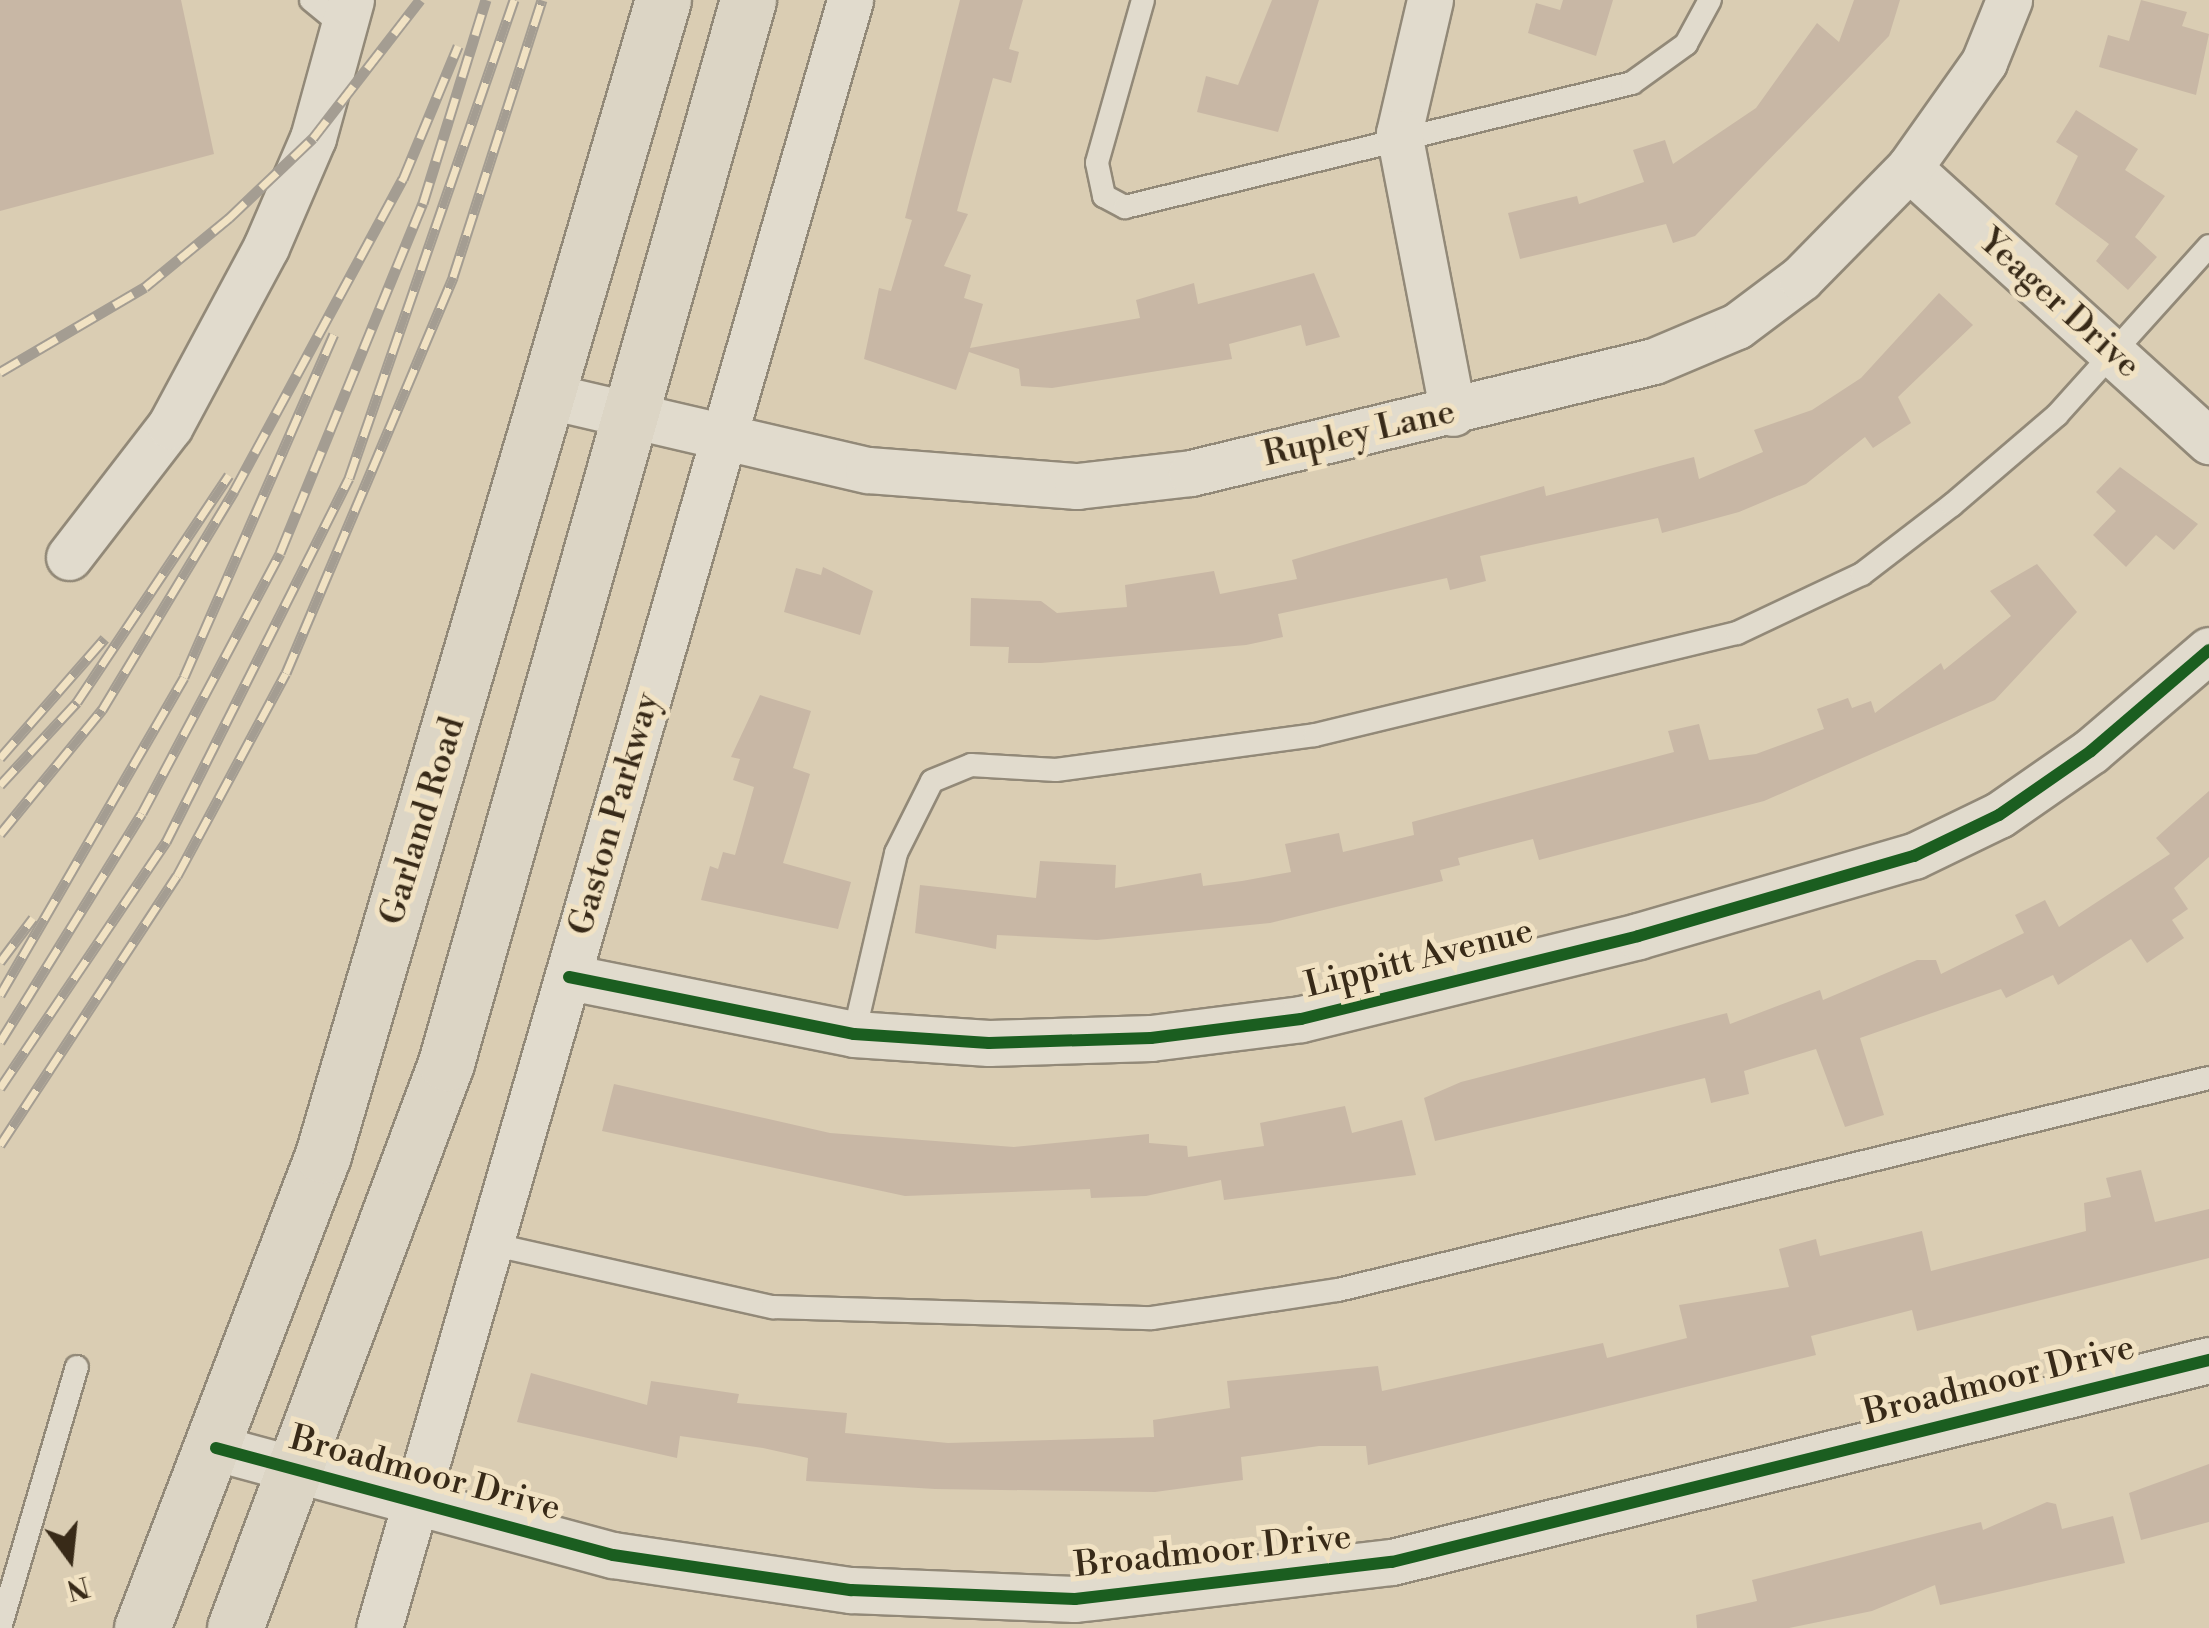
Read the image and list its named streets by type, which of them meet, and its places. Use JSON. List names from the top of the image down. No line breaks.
{"streets":{"main road":["Garland Road"],"street":["Yeager Drive","Rupley Lane","Gaston Parkway","Lippitt Avenue","Broadmoor Drive"]},"crossings":[["Yeager Drive","Rupley Lane"],["Rupley Lane","Gaston Parkway"],["Rupley Lane","Garland Road"],["Gaston Parkway","Lippitt Avenue"],["Gaston Parkway","Broadmoor Drive"],["Garland Road","Broadmoor Drive"]],"north":"bottom"}
